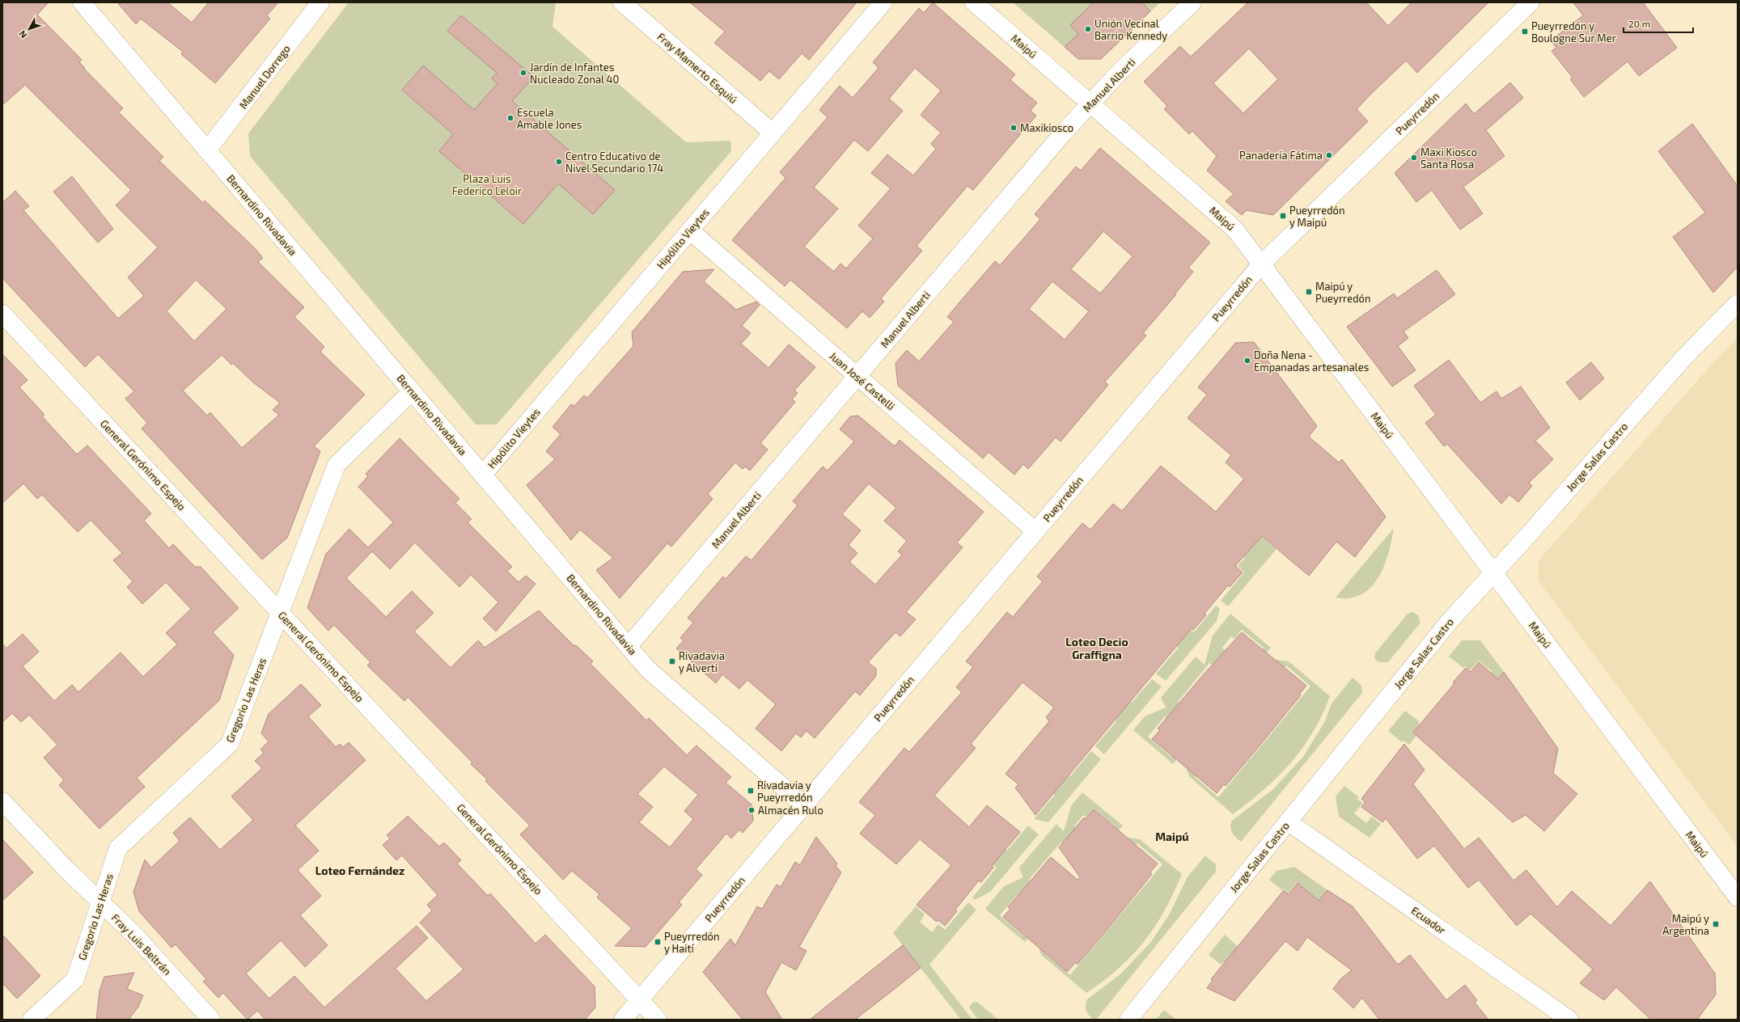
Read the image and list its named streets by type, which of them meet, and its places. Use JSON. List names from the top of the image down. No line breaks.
{"streets":{"street":["Maipú","Fray Mamerto Esquiú","Manuel Dorrego","Manuel Alberti","Pueyrredón","Bernardino Rivadavia","Hipólito Vieytes","Juan José Castelli","Jorge Salas Castro","General Gerónimo Espejo","Gregorio Las Heras","Ecuador","Fray Luis Beltrán"]},"crossings":[["Maipú","Manuel Alberti"],["Maipú","Pueyrredón"],["Maipú","Jorge Salas Castro"],["Fray Mamerto Esquiú","Hipólito Vieytes"],["Manuel Dorrego","Bernardino Rivadavia"],["Manuel Alberti","Bernardino Rivadavia"],["Manuel Alberti","Juan José Castelli"],["Pueyrredón","Bernardino Rivadavia"],["Pueyrredón","Juan José Castelli"],["Pueyrredón","General Gerónimo Espejo"],["Bernardino Rivadavia","Hipólito Vieytes"],["Bernardino Rivadavia","Gregorio Las Heras"],["Hipólito Vieytes","Juan José Castelli"],["Jorge Salas Castro","Ecuador"],["General Gerónimo Espejo","Gregorio Las Heras"],["Gregorio Las Heras","Fray Luis Beltrán"]],"districts":["Loteo Decio Graffigna","Maipú","Loteo Fernández"],"parks":["Plaza Luis Federico Leloir"],"places":{"other":["Unión Vecinal Barrio Kennedy","Jardín de Infantes Nucleado Zonal 40","Escuela Amable Jones","Maxikiosco","Panadería Fátima","Maxi Kiosco Santa Rosa","Centro Educativo de Nivel Secundario 174","Doña Nena - Empanadas artesanales","Almacén Rulo"],"transit":["Pueyrredón y Boulogne Sur Mer","Pueyrredón y Maipú","Maipú y Pueyrredón","Rivadavia y Alverti","Rivadavia y Pueyrredón","Maipú y Argentina","Pueyrredón y Haití"]},"scale_bar":"20 m","north":"bottom left"}
